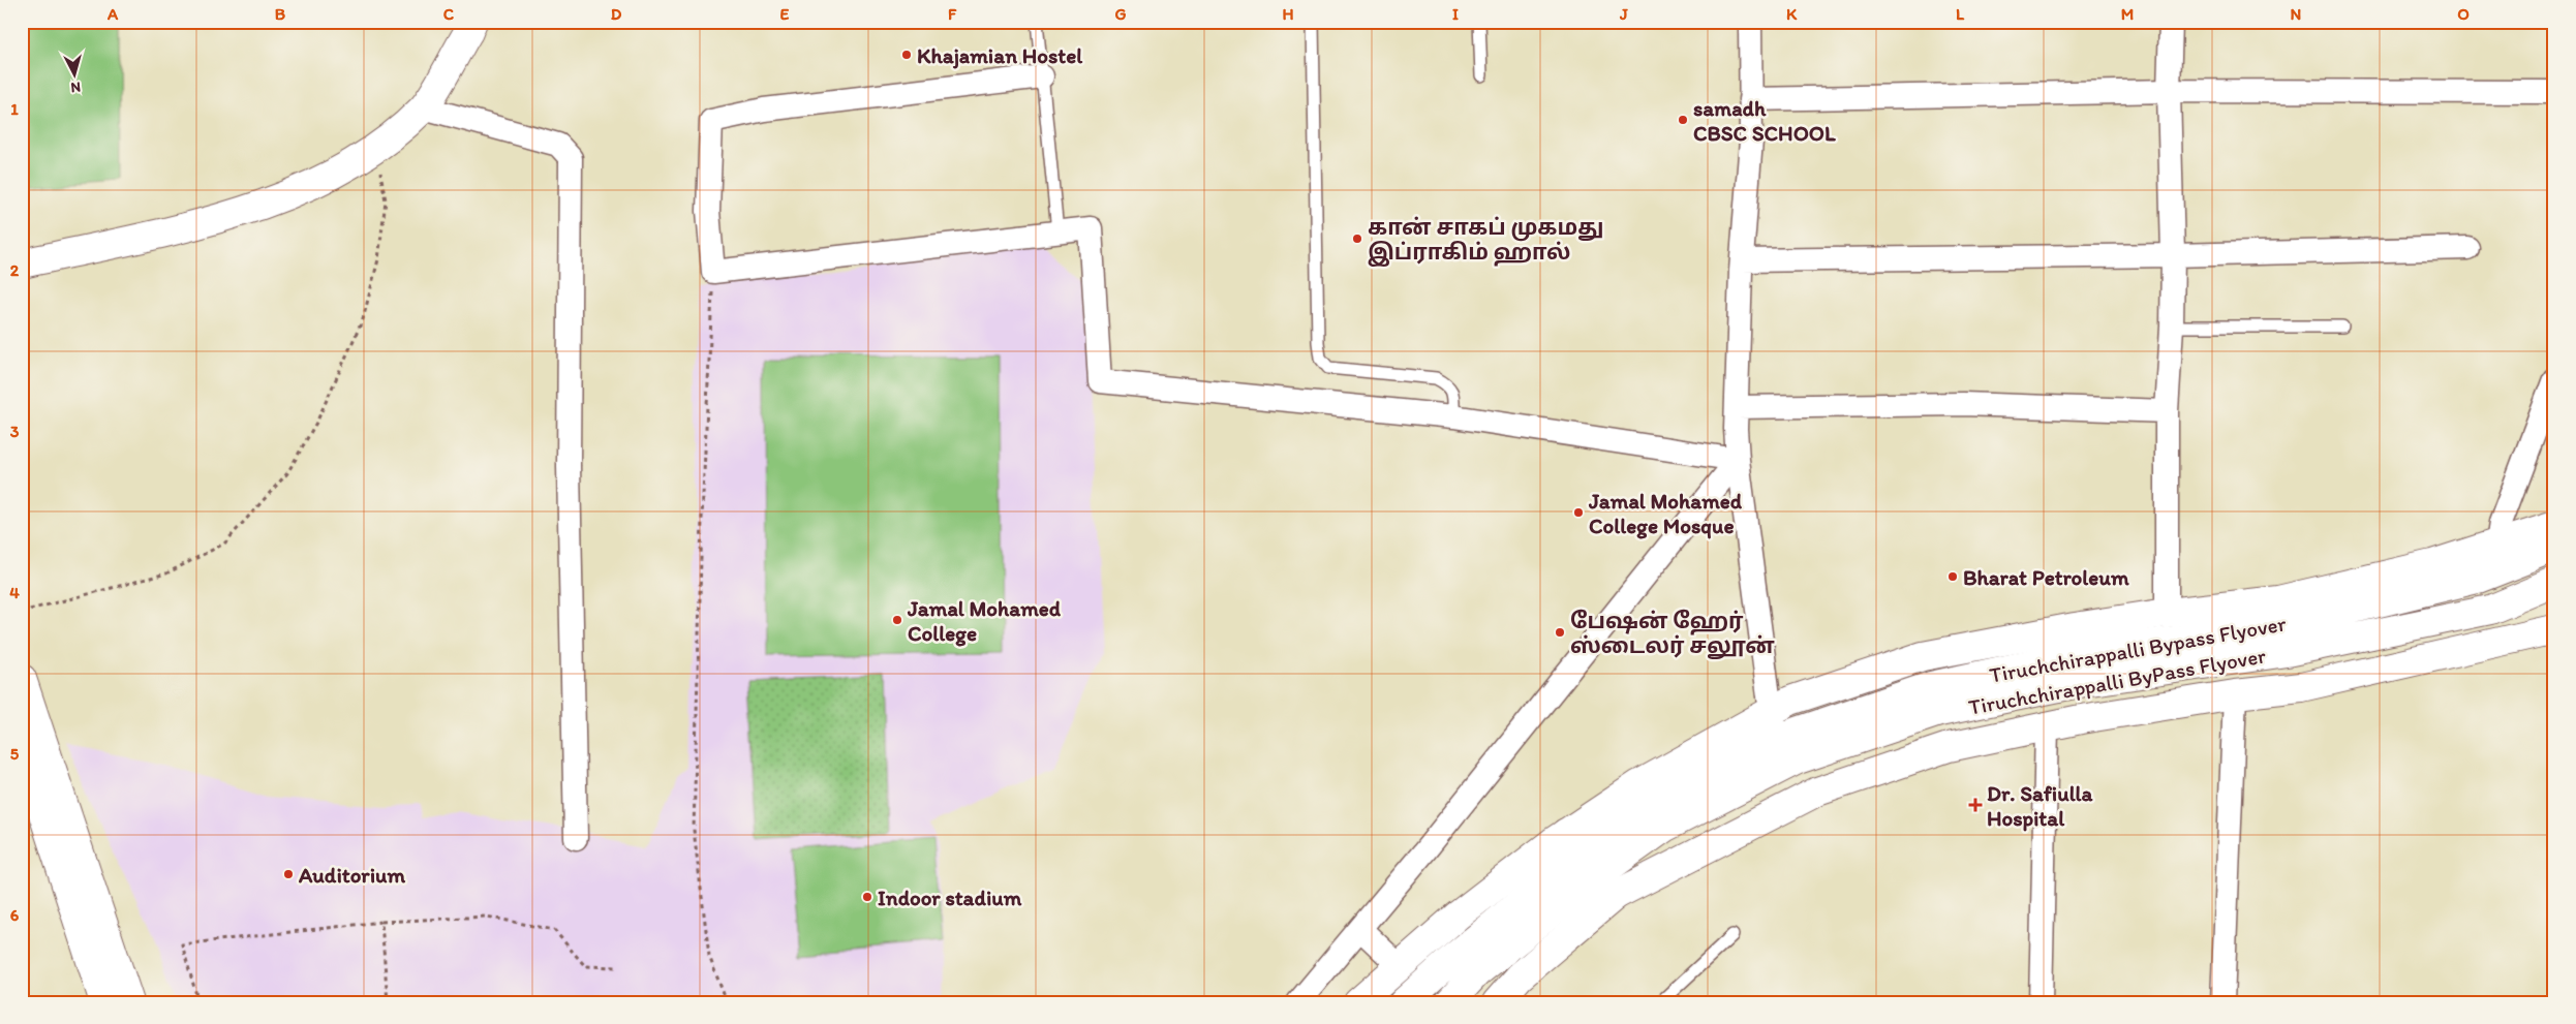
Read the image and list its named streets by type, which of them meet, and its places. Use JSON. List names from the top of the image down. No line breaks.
{"streets":{"main road":["Tiruchchirappalli Bypass Flyover","Tiruchchirappalli ByPass Flyover"]},"crossings":[["Tiruchchirappalli Bypass Flyover","Tiruchchirappalli ByPass Flyover"]],"places":{"other":["Khajamian Hostel","samadh CBSC SCHOOL","கான் சாகப் முகமது இப்ராகிம் ஹால்","Jamal Mohamed College Mosque","Bharat Petroleum","Jamal Mohamed College","பேஷன் ஹேர் ஸ்டைலர் சலூன்","Auditorium","Indoor stadium"],"health":["Dr. Safiulla Hospital"]},"north":"bottom","grid":{"columns":["A","B","C","D","E","F","G","H","I","J","K","L","M","N","O"],"rows":["1","2","3","4","5","6"]}}
